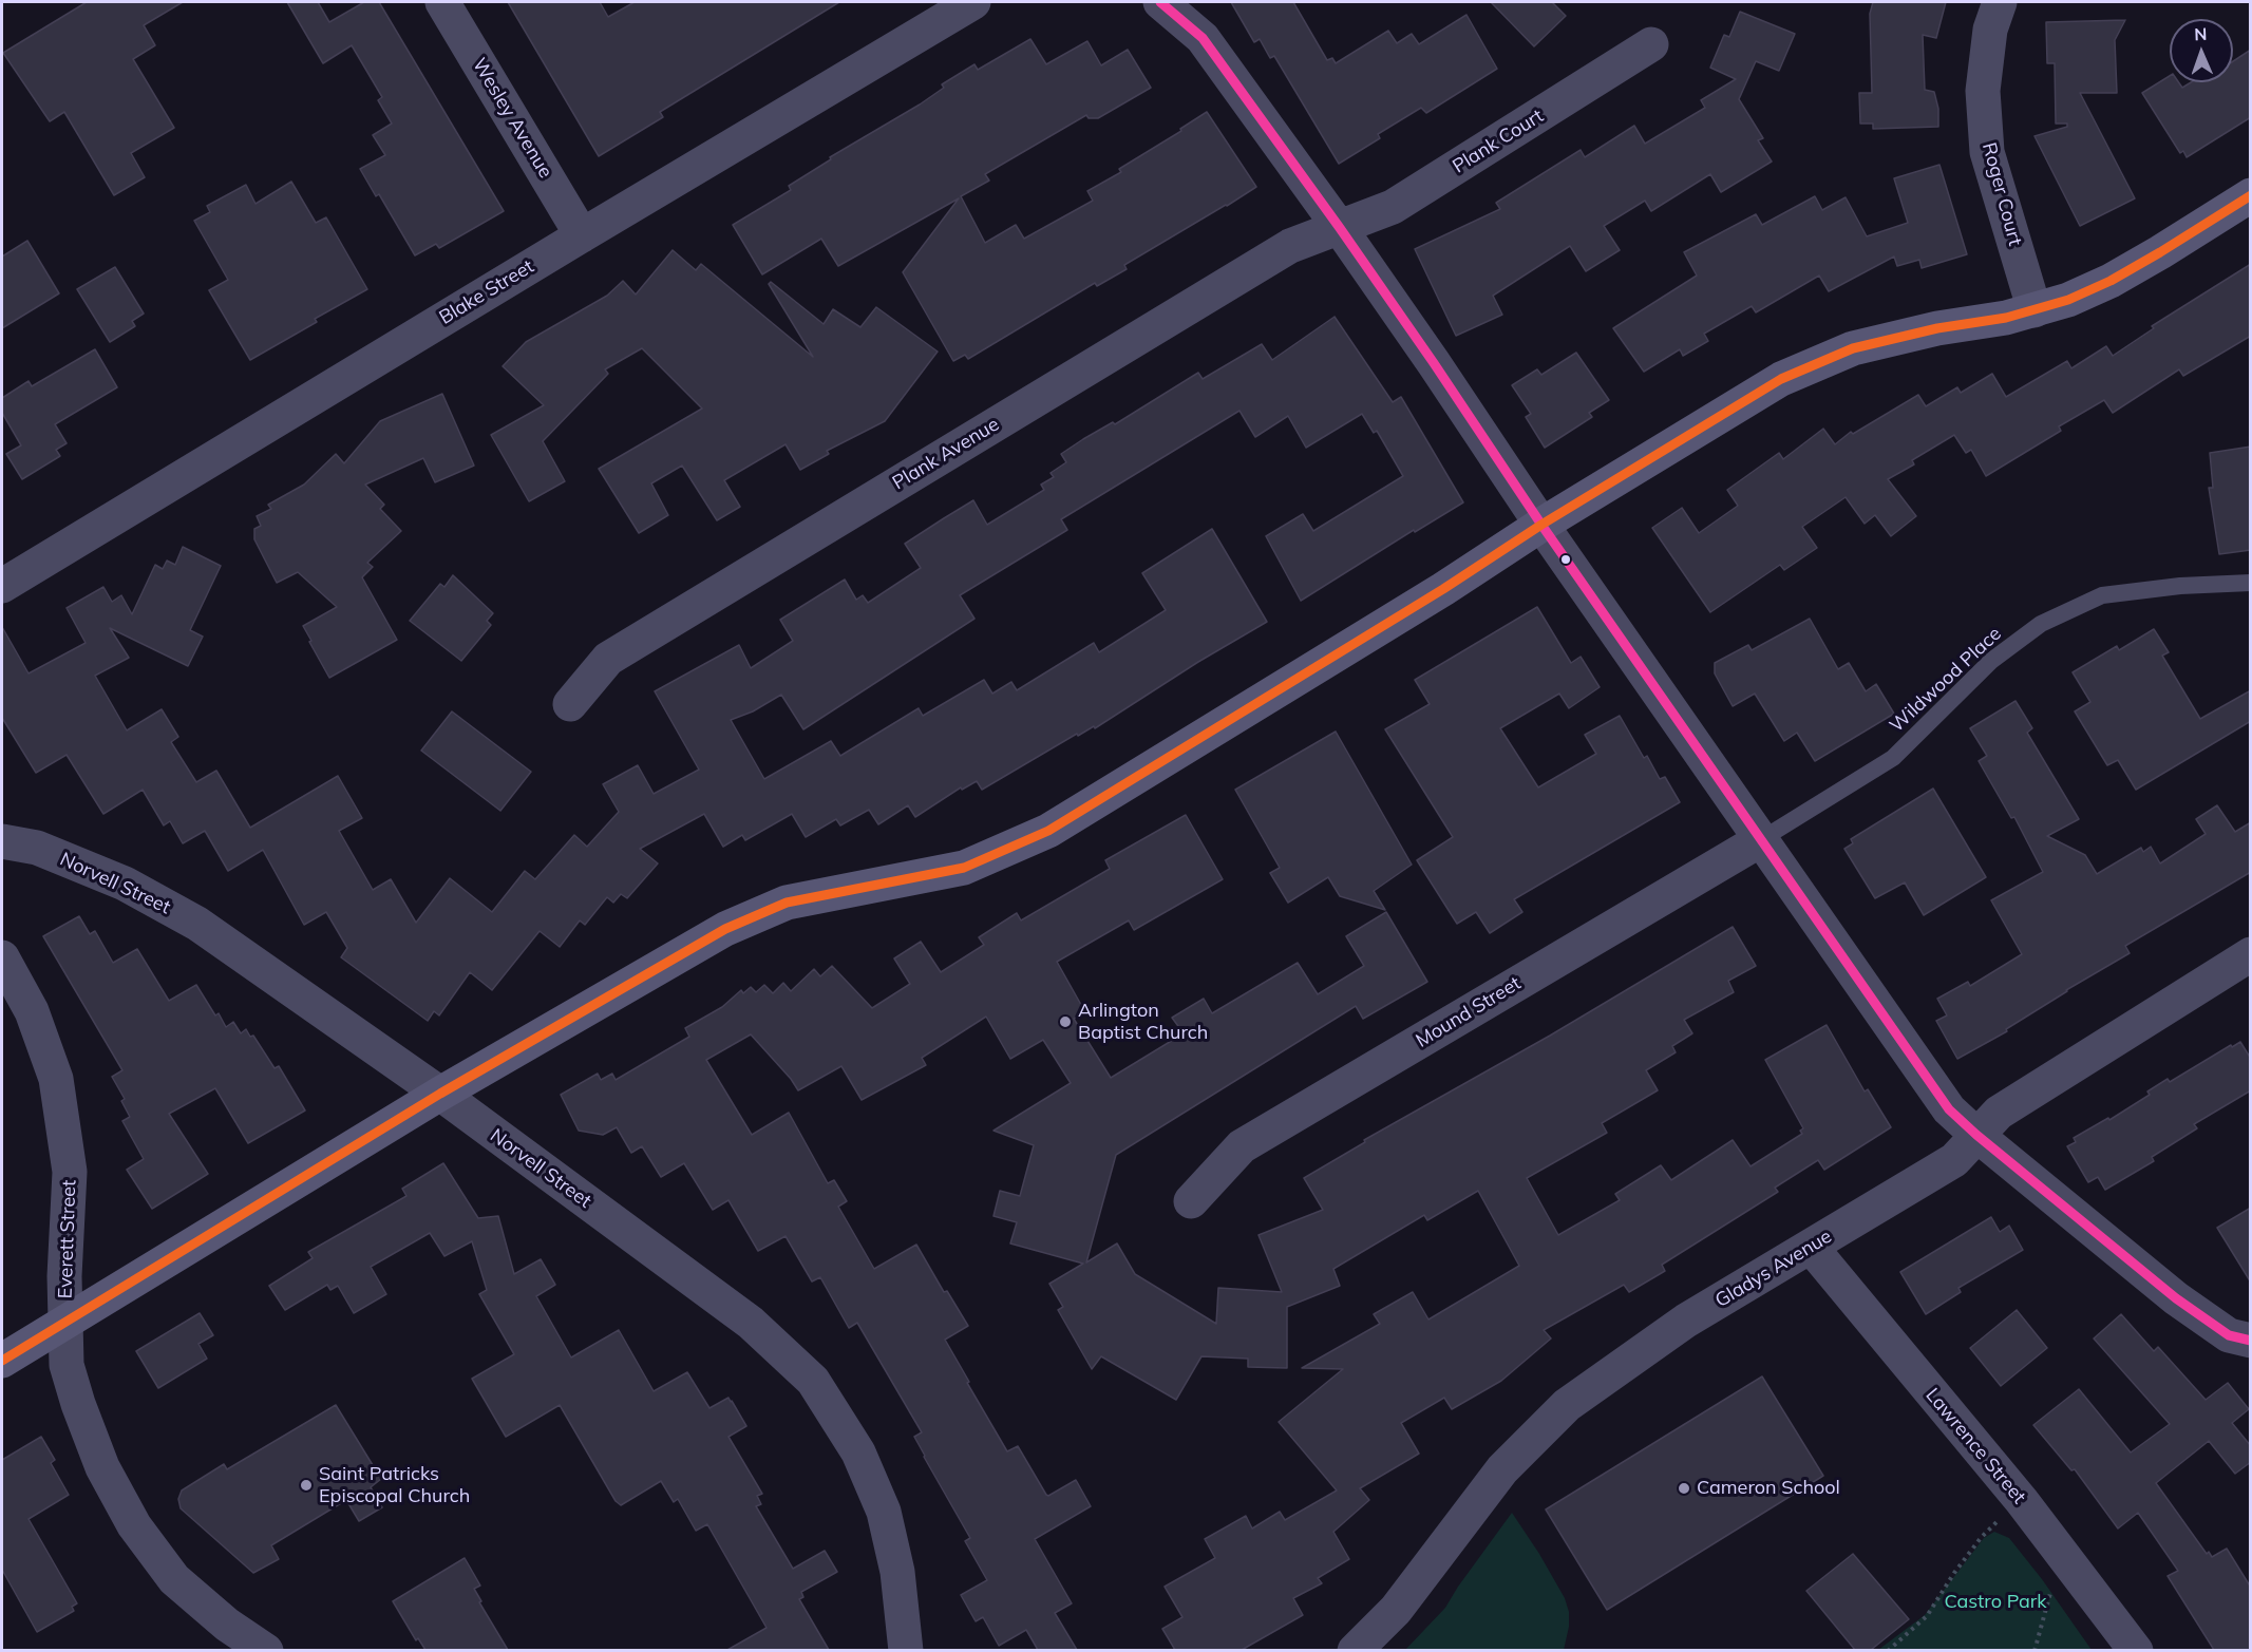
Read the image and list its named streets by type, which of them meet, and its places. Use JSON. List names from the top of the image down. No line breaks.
{"streets":{"street":["Wesley Avenue","Plank Court","Roger Court","Blake Street","Plank Avenue","Norvell Street","Mound Street","Everett Street","Gladys Avenue","Lawrence Street"],"lane":["Wildwood Place"]},"crossings":[["Wesley Avenue","Blake Street"],["Plank Court","Plank Avenue"],["Wildwood Place","Mound Street"],["Gladys Avenue","Lawrence Street"]],"parks":["Castro Park"],"places":["Arlington Baptist Church","Saint Patricks Episcopal Church","Cameron School"],"north":"top"}
